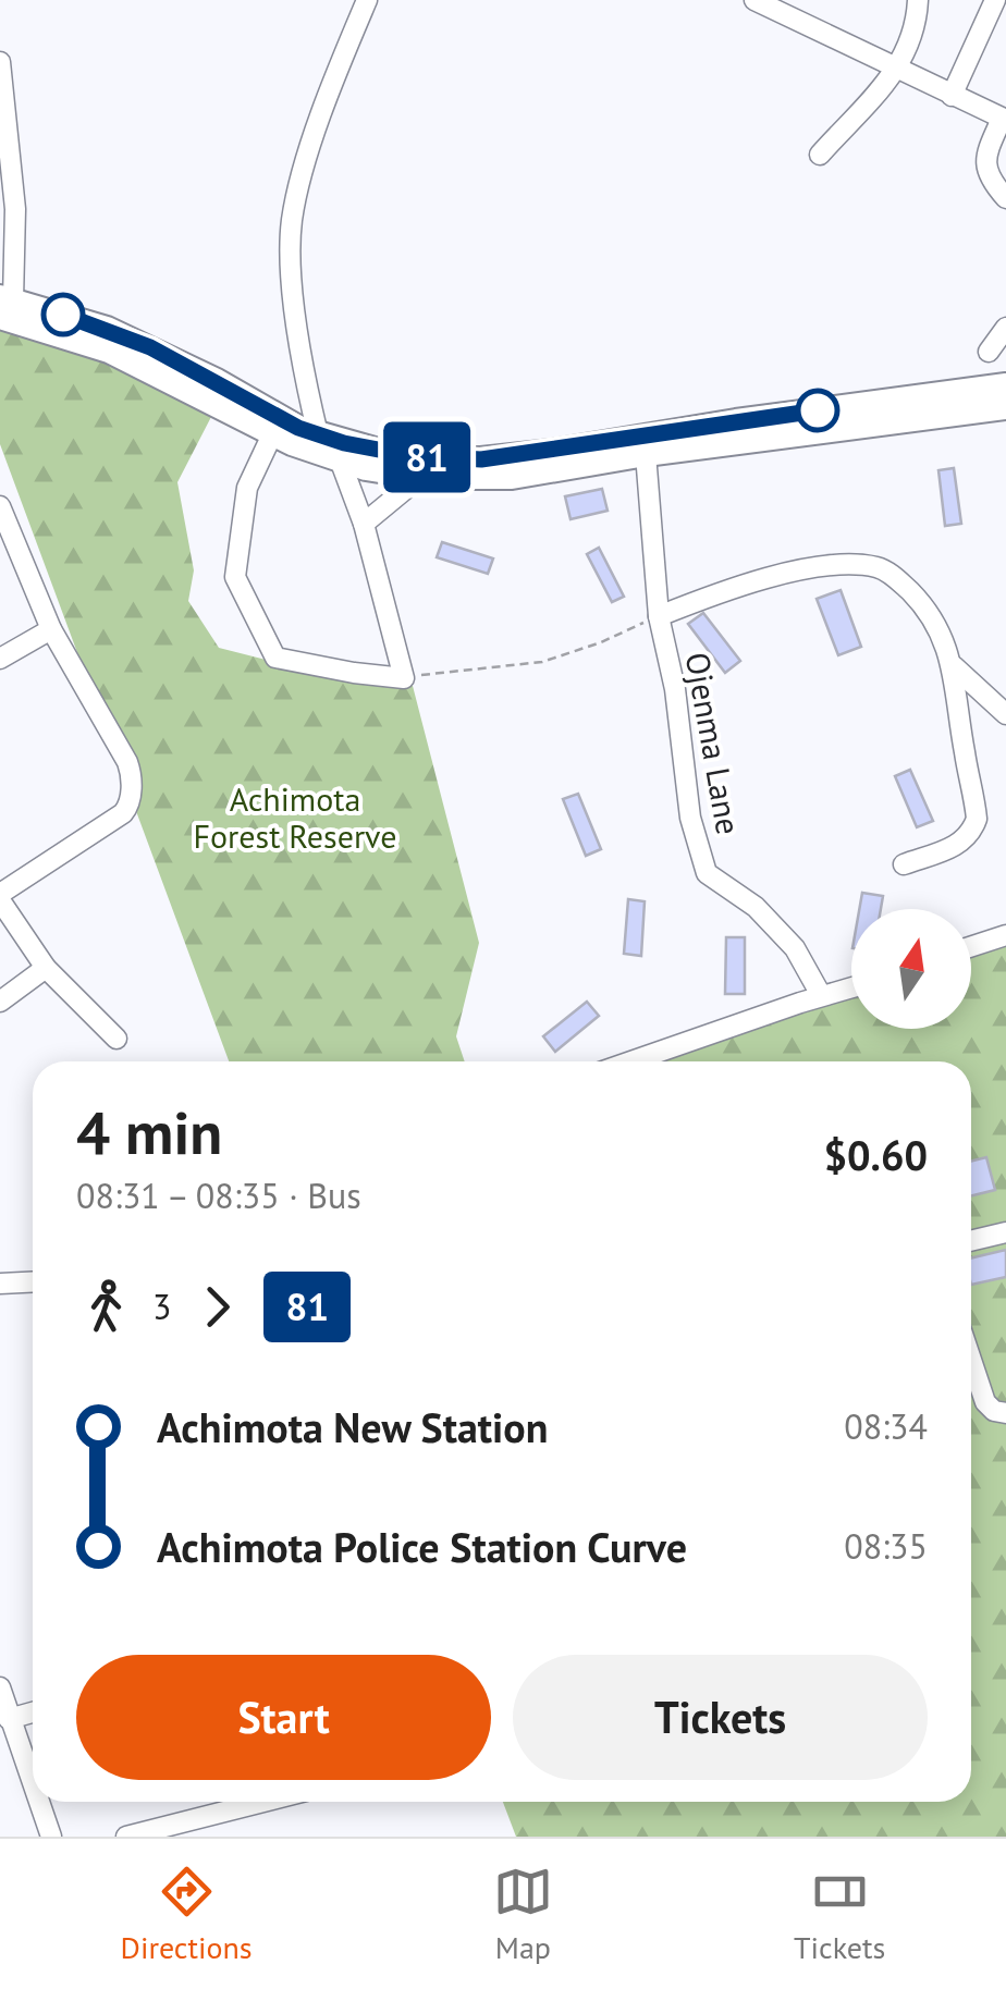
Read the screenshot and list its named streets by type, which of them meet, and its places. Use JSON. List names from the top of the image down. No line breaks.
{"streets":{"street":["Ojenma Lane"]},"parks":["Achimota Forest Reserve"],"lines":["bus line 81"],"north":"top","page":{"on_map":"81","heading":["4 min","08:31 – 08:35 · Bus","$0.60"],"legs":["3","81"],"list":[{"name":"Achimota New Station","value":"08:34"},{"name":"Achimota Police Station Curve","value":"08:35"}],"buttons":["Start","Tickets"],"tabs":["Directions","Map","Tickets"]}}
